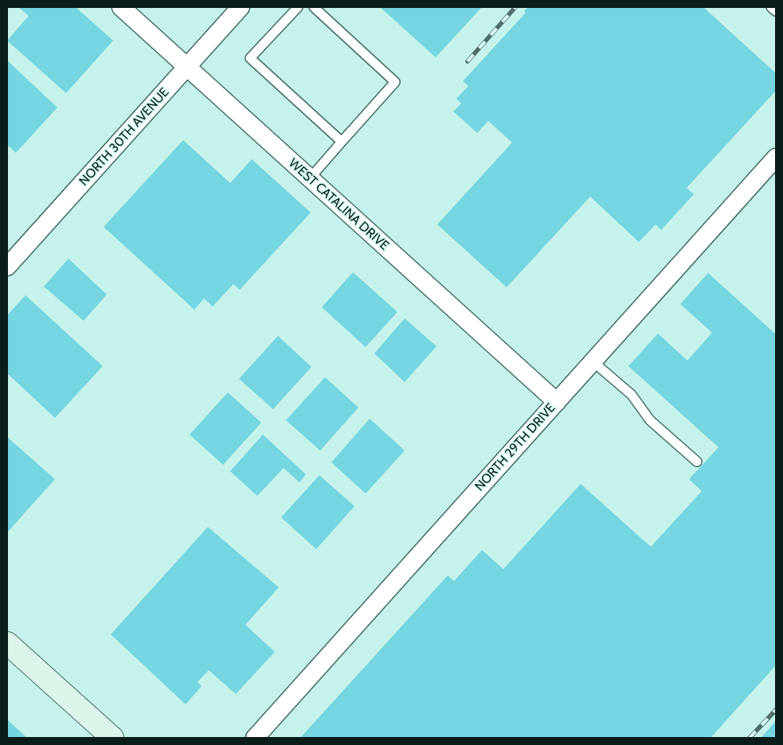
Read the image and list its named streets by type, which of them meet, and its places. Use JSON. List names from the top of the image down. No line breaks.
{"streets":{"street":["NORTH 30TH AVENUE","WEST CATALINA DRIVE","NORTH 29TH DRIVE"]},"crossings":[["NORTH 30TH AVENUE","WEST CATALINA DRIVE"],["WEST CATALINA DRIVE","NORTH 29TH DRIVE"]]}
